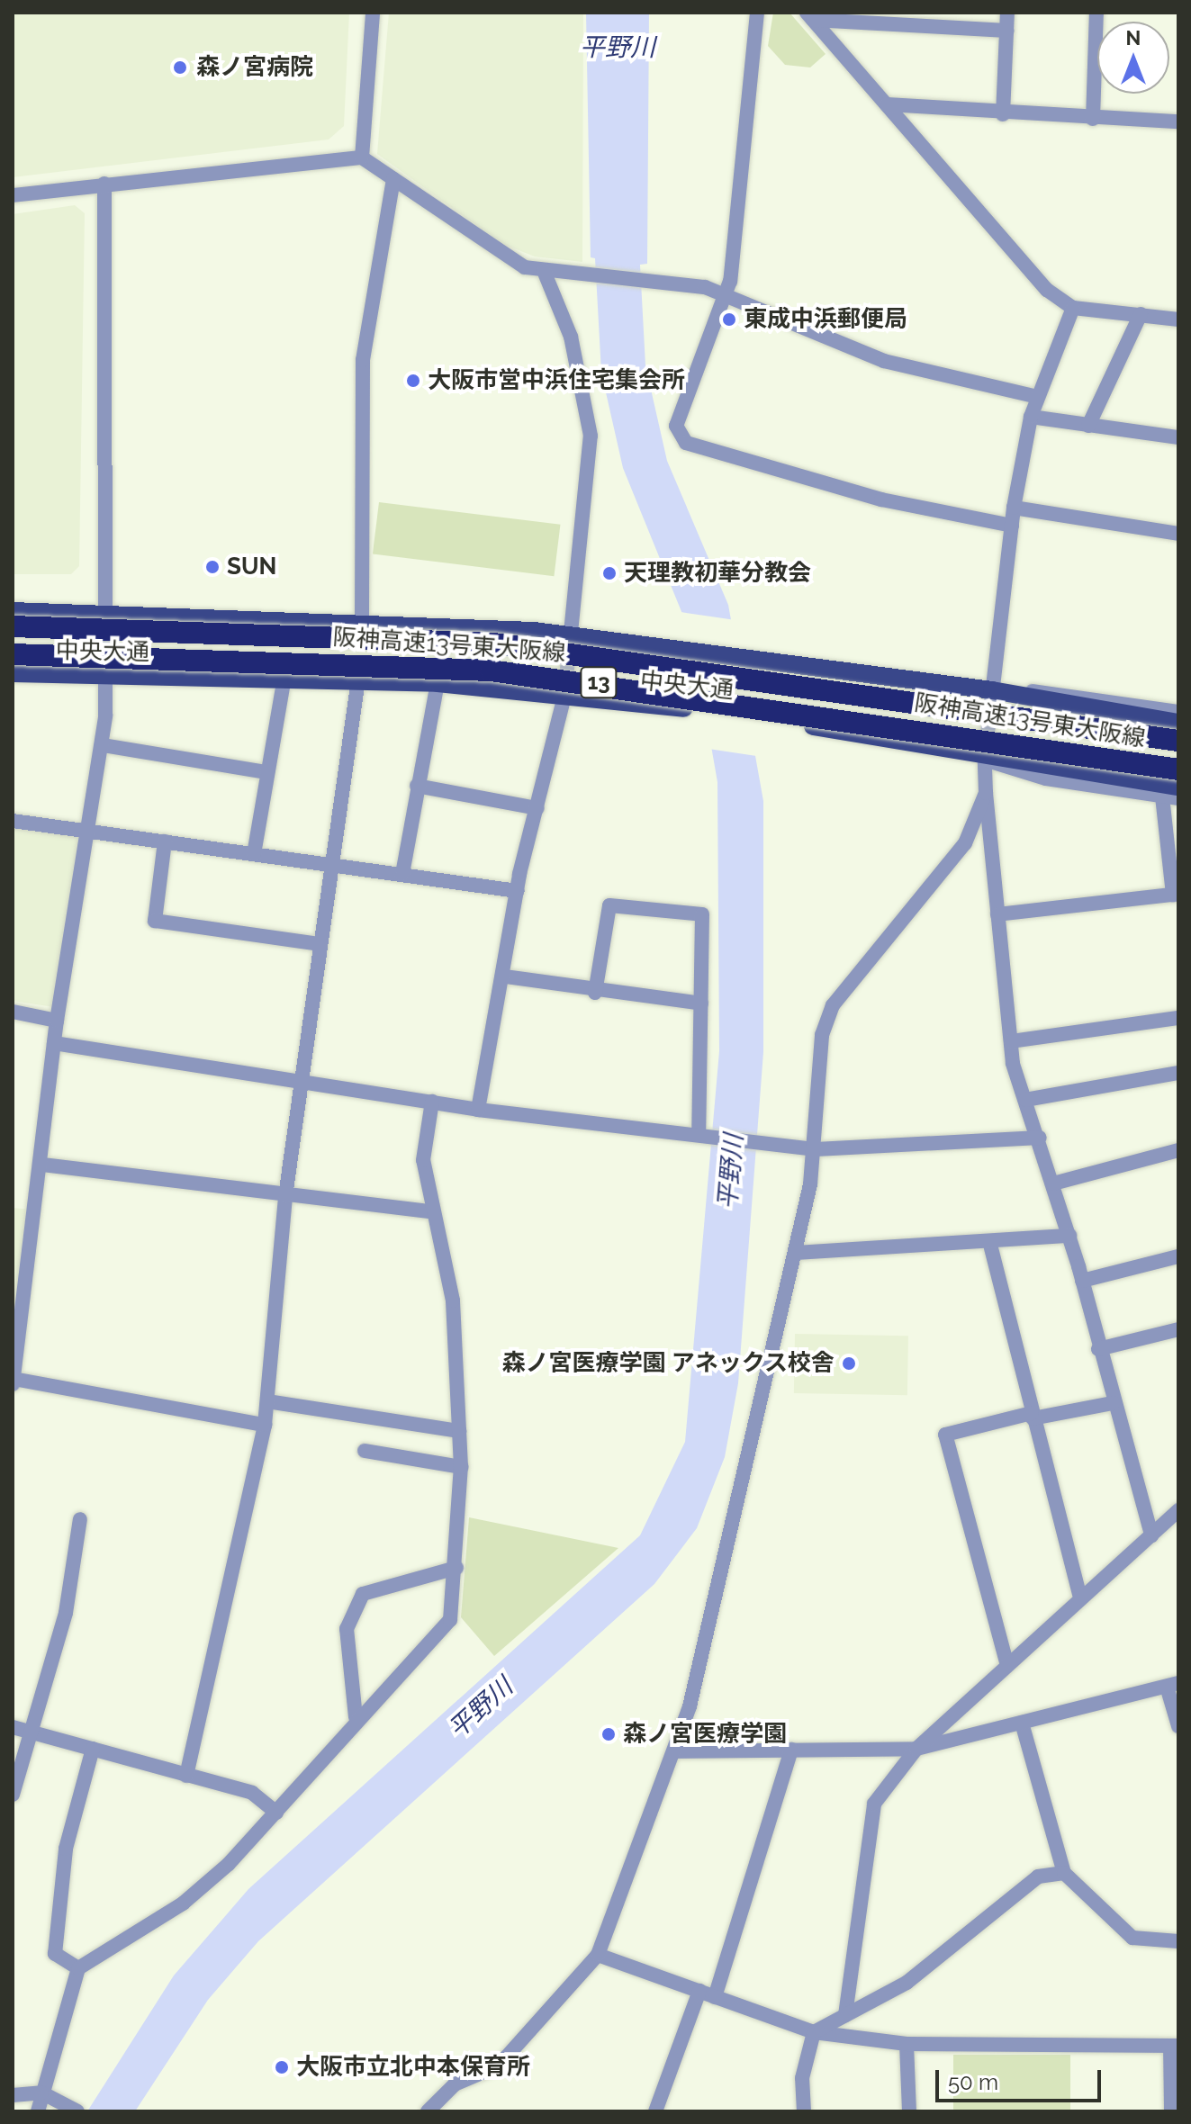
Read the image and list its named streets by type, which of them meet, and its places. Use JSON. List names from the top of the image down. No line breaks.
{"streets":{"highway":["阪神高速13号東大阪線","13"],"main road":["中央大通"]},"water":["平野川"],"places":["森ノ宮病院","東成中浜郵便局","大阪市営中浜住宅集会所","SUN","天理教初華分教会","森ノ宮医療学園 アネックス校舎","森ノ宮医療学園","大阪市立北中本保育所"],"scale_bar":"50 m","north":"top"}
